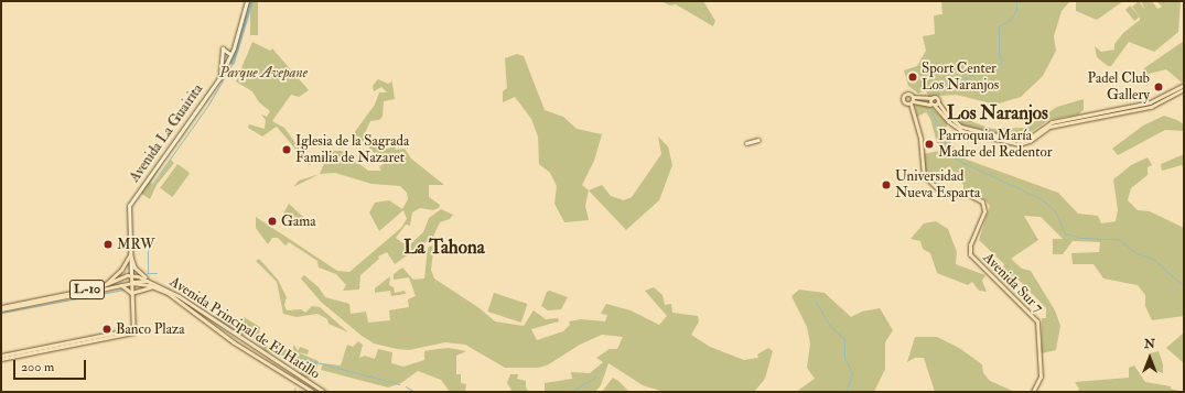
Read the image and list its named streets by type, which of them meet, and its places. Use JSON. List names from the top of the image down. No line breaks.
{"streets":{"main road":["Avenida La Guairita","Avenida Sur 7","L-10","Avenida Principal de El Hatillo"]},"crossings":[["Avenida La Guairita","L-10"],["Avenida La Guairita","Avenida Principal de El Hatillo"],["L-10","Avenida Principal de El Hatillo"]],"districts":["Los Naranjos","La Tahona"],"parks":["Parque Avepane"],"places":["Sport Center Los Naranjos","Padel Club Gallery","Parroquia María Madre del Redentor","Iglesia de la Sagrada Familia de Nazaret","Universidad Nueva Esparta","Gama","MRW","Banco Plaza"],"scale_bar":"200 m","north":"top"}
